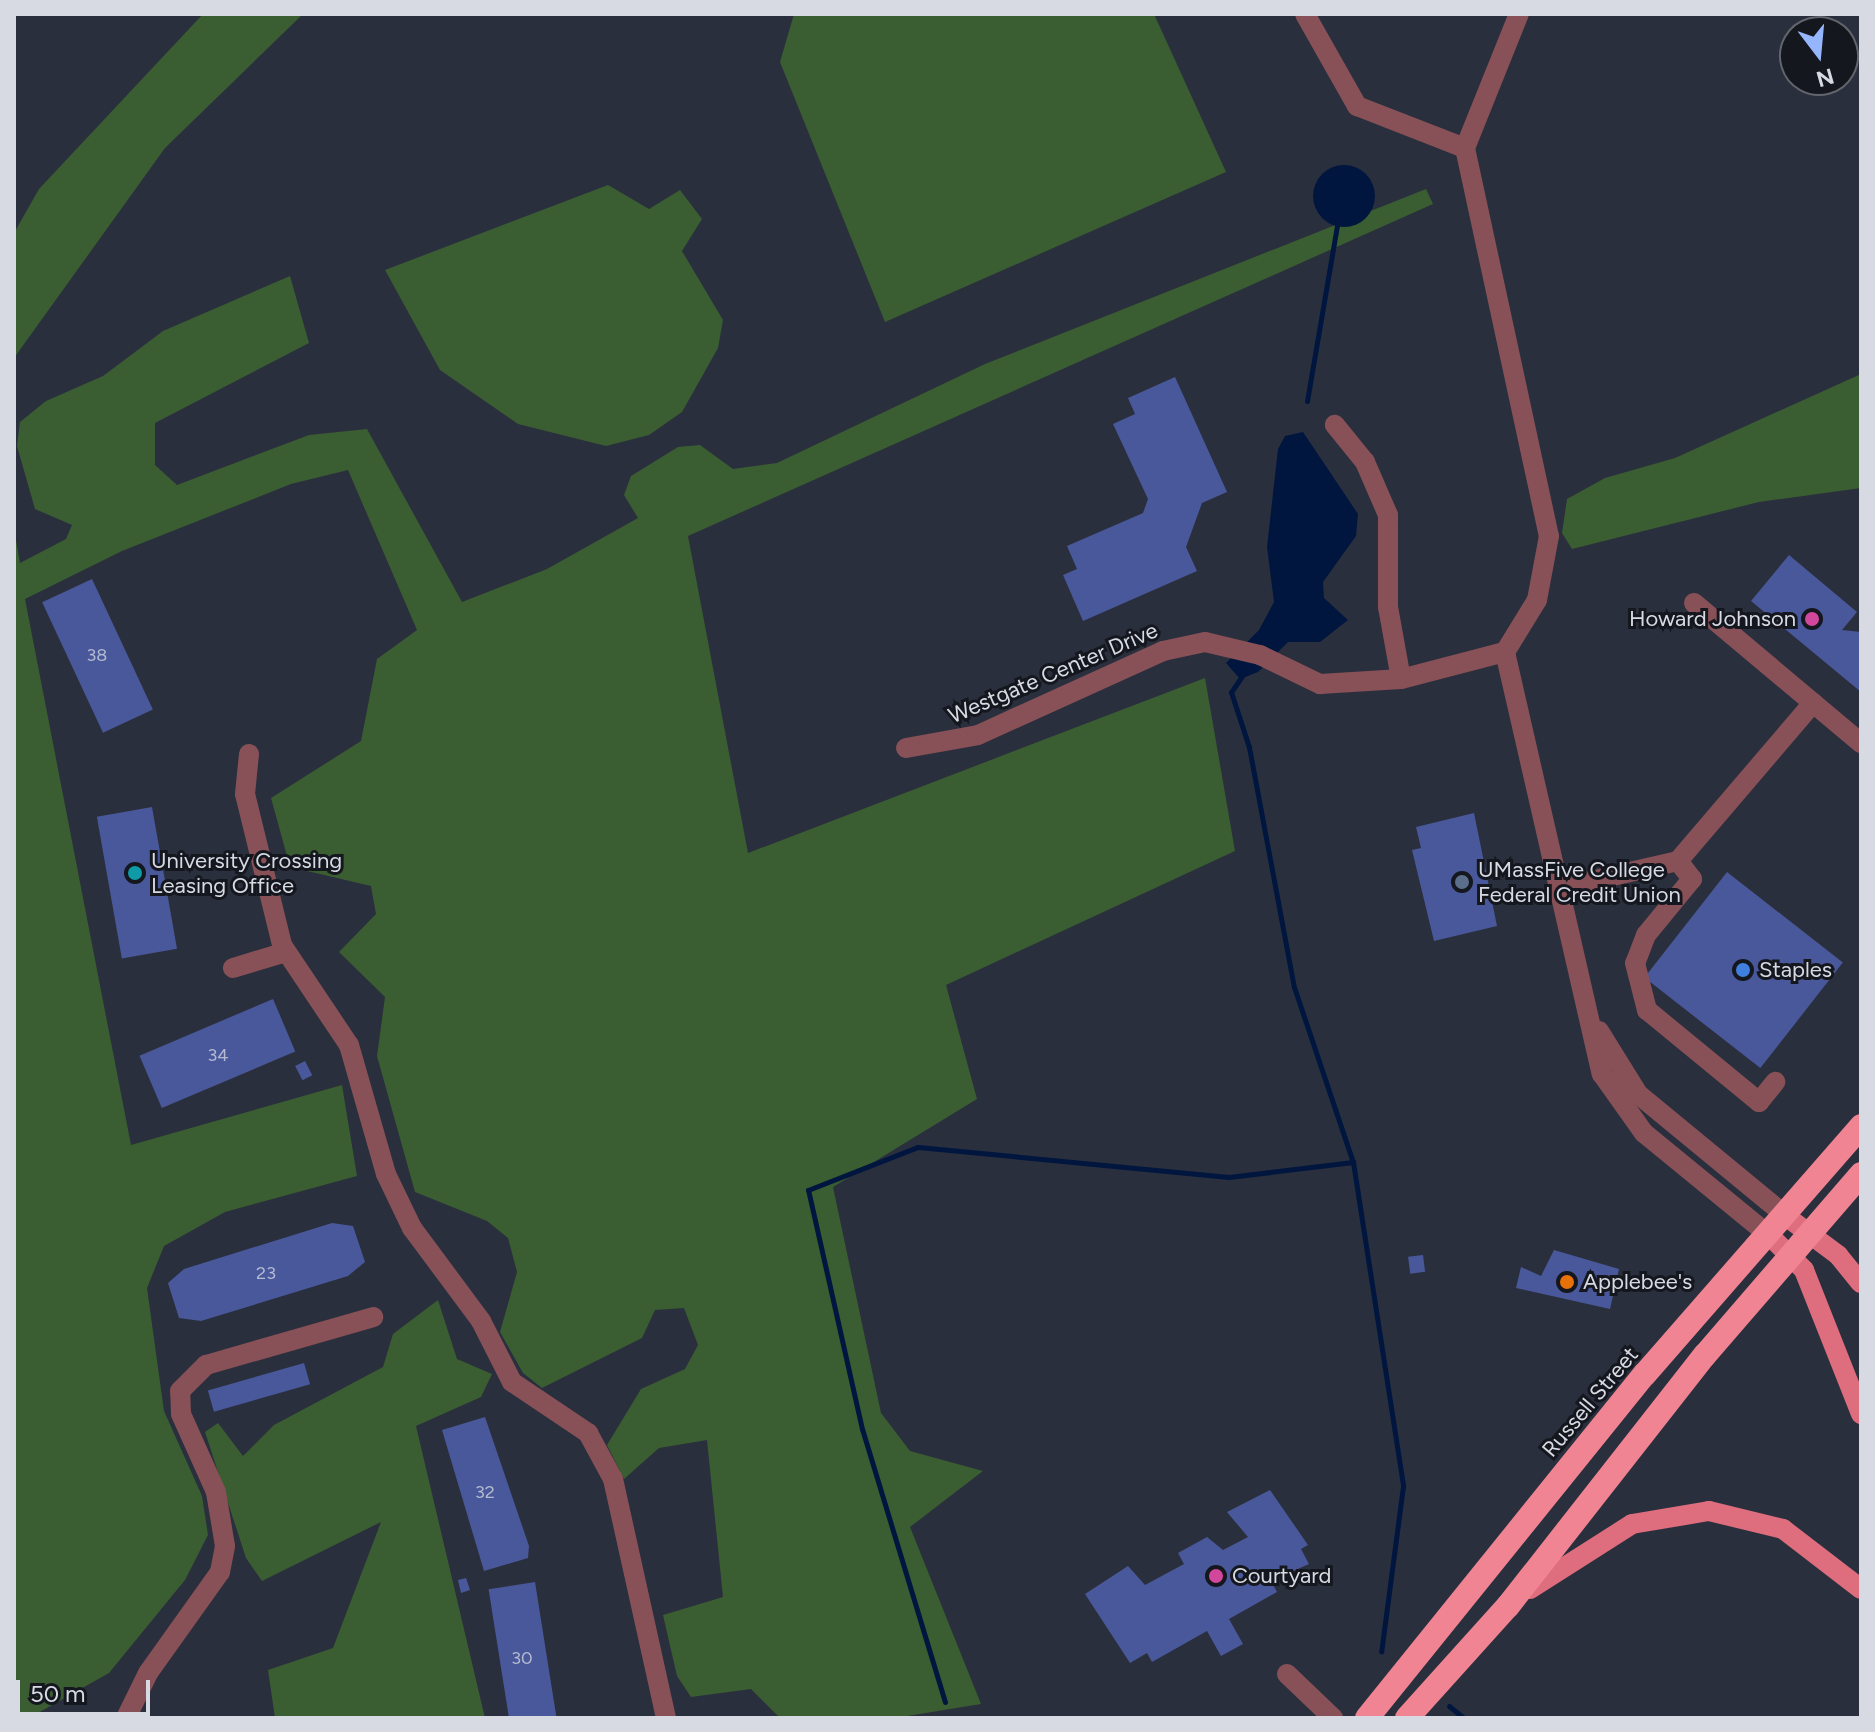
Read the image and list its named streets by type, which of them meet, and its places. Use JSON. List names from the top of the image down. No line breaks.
{"streets":{"highway":["Russell Street"],"street":["Westgate Center Drive"]},"places":["Howard Johnson","University Crossing Leasing Office","UMassFive College Federal Credit Union","Staples","Applebee's","Courtyard"],"house_numbers":["38","34","23","32","30"],"scale_bar":"50 m","north":"bottom"}
